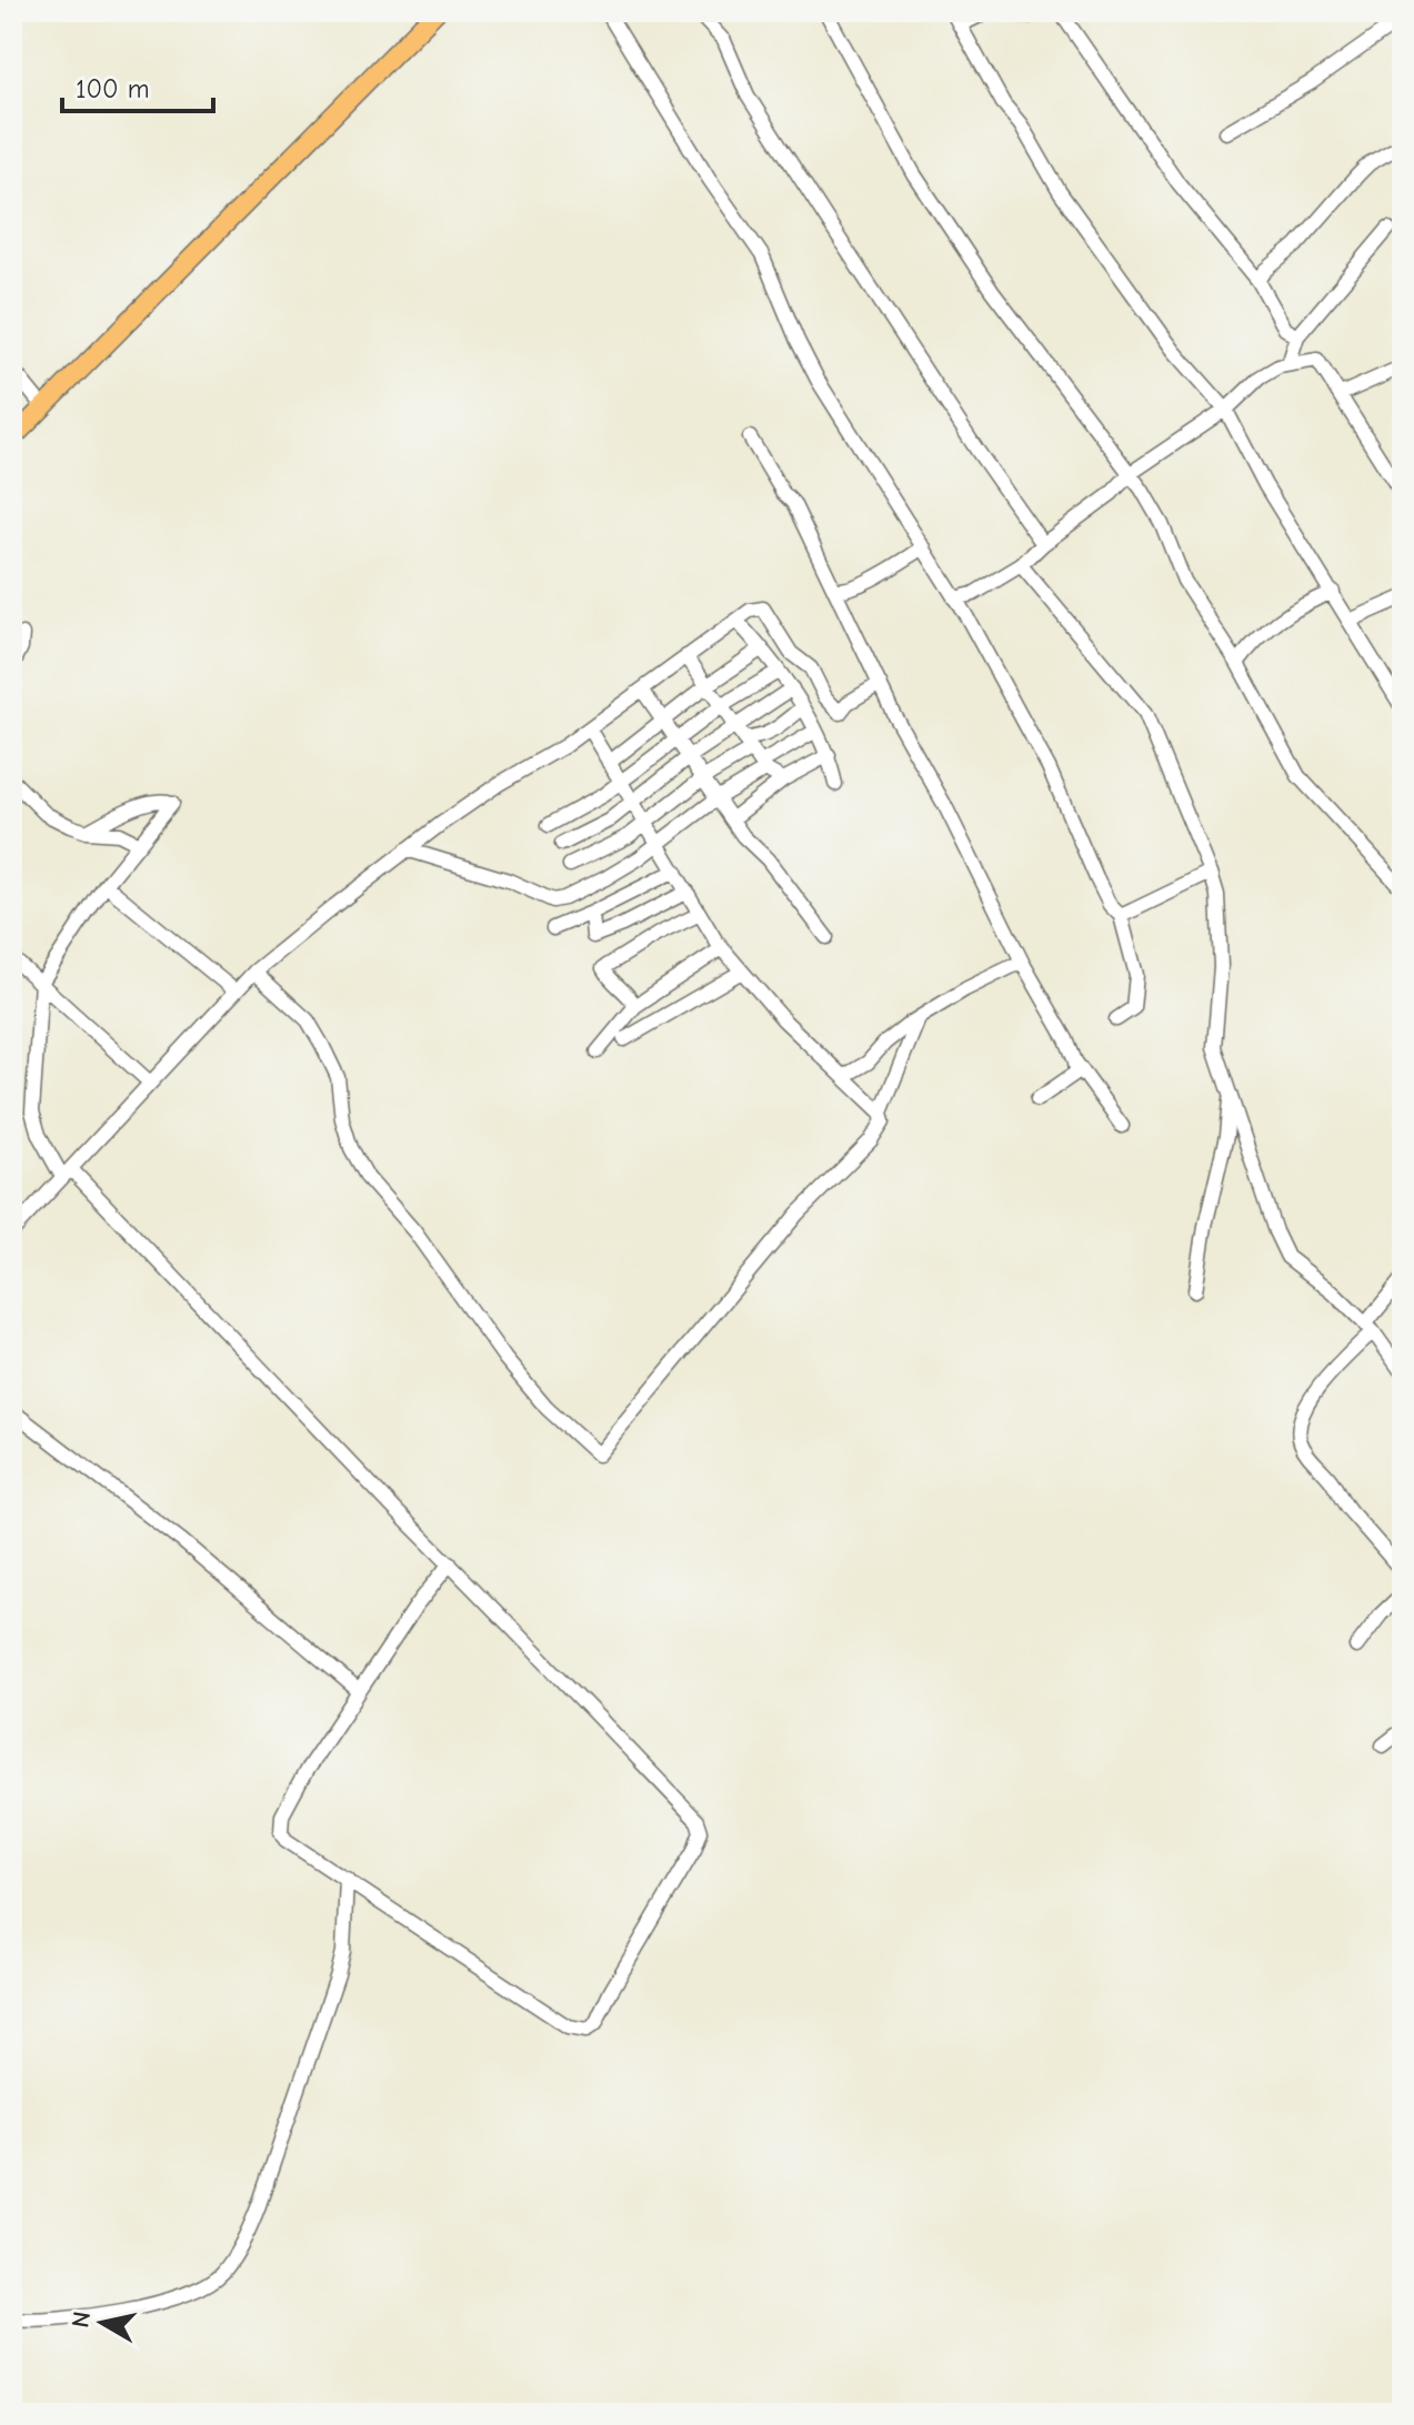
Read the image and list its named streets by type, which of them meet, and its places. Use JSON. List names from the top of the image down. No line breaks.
{"scale_bar":"100 m","north":"left"}
